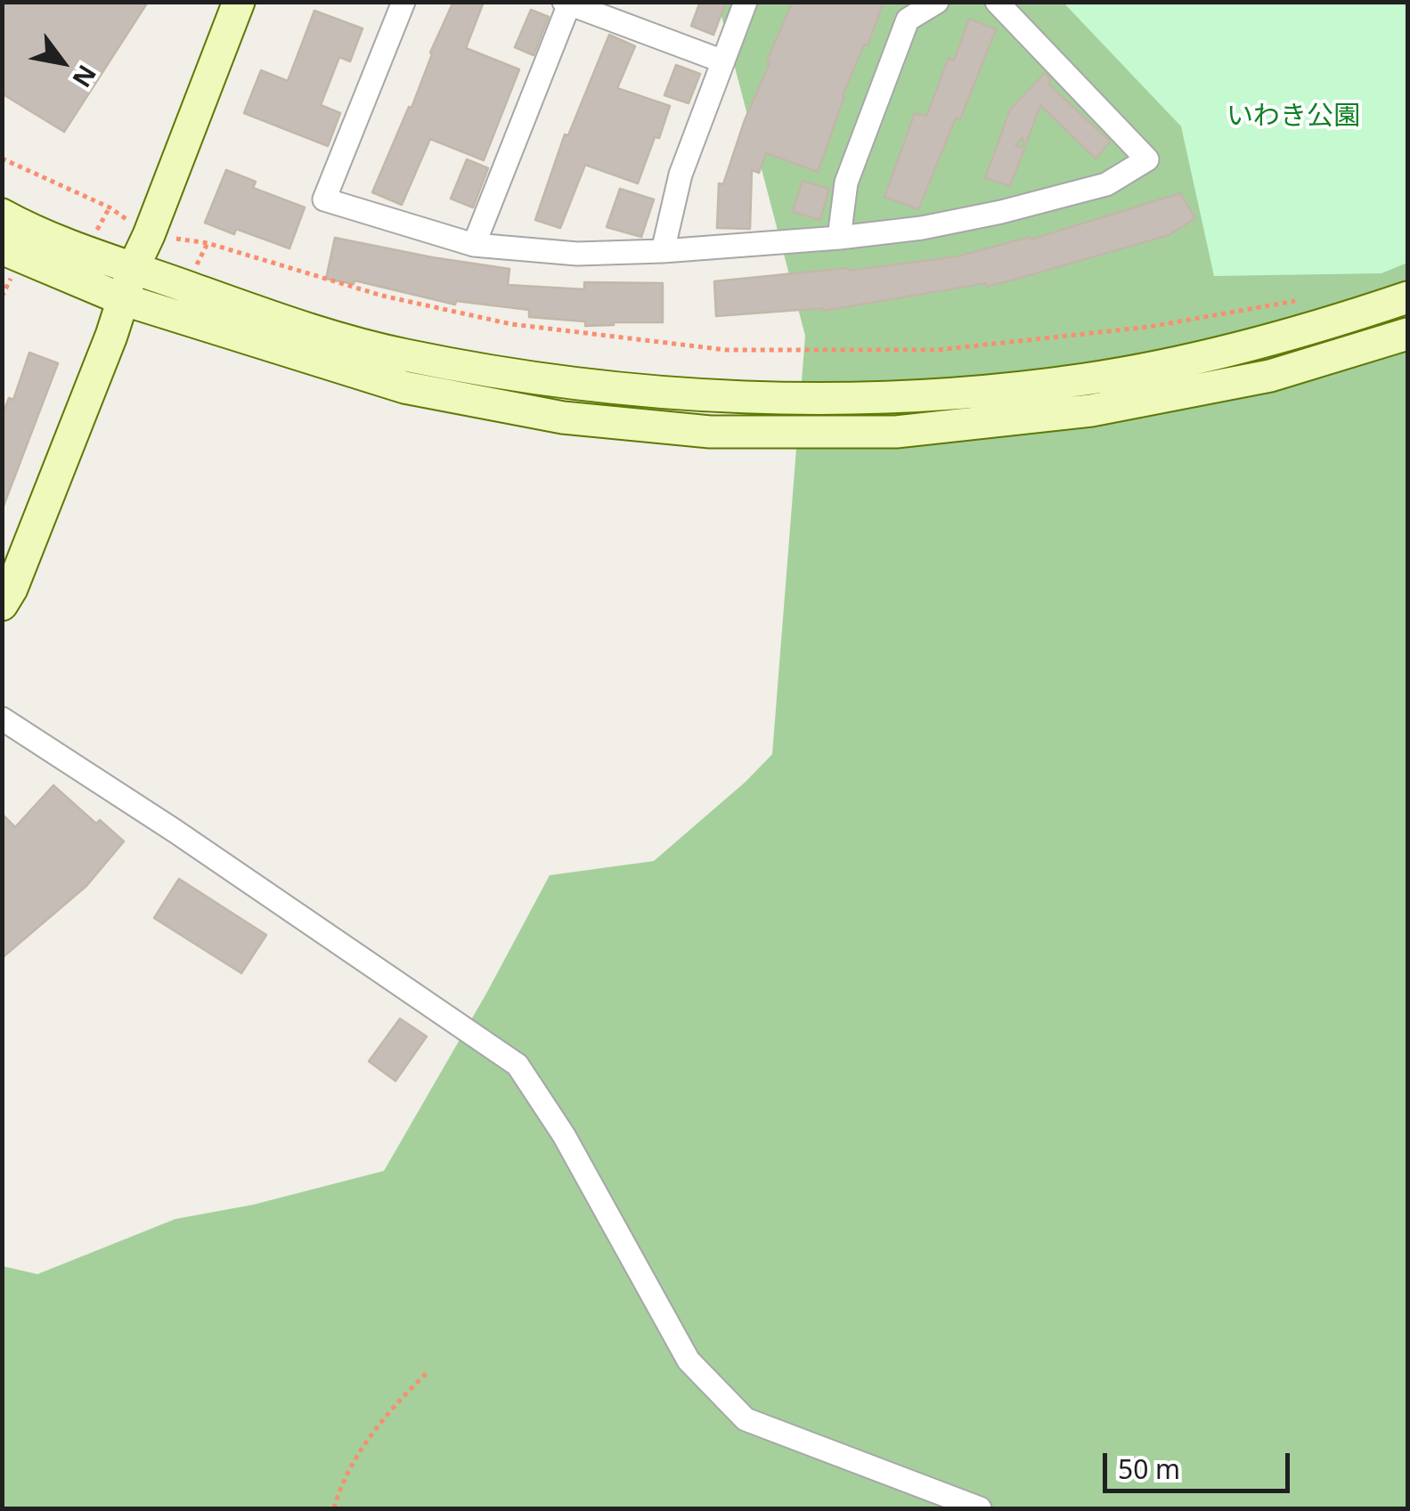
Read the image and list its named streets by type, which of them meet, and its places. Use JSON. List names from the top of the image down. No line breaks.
{"parks":["いわき公園"],"scale_bar":"50 m","north":"bottom right"}
